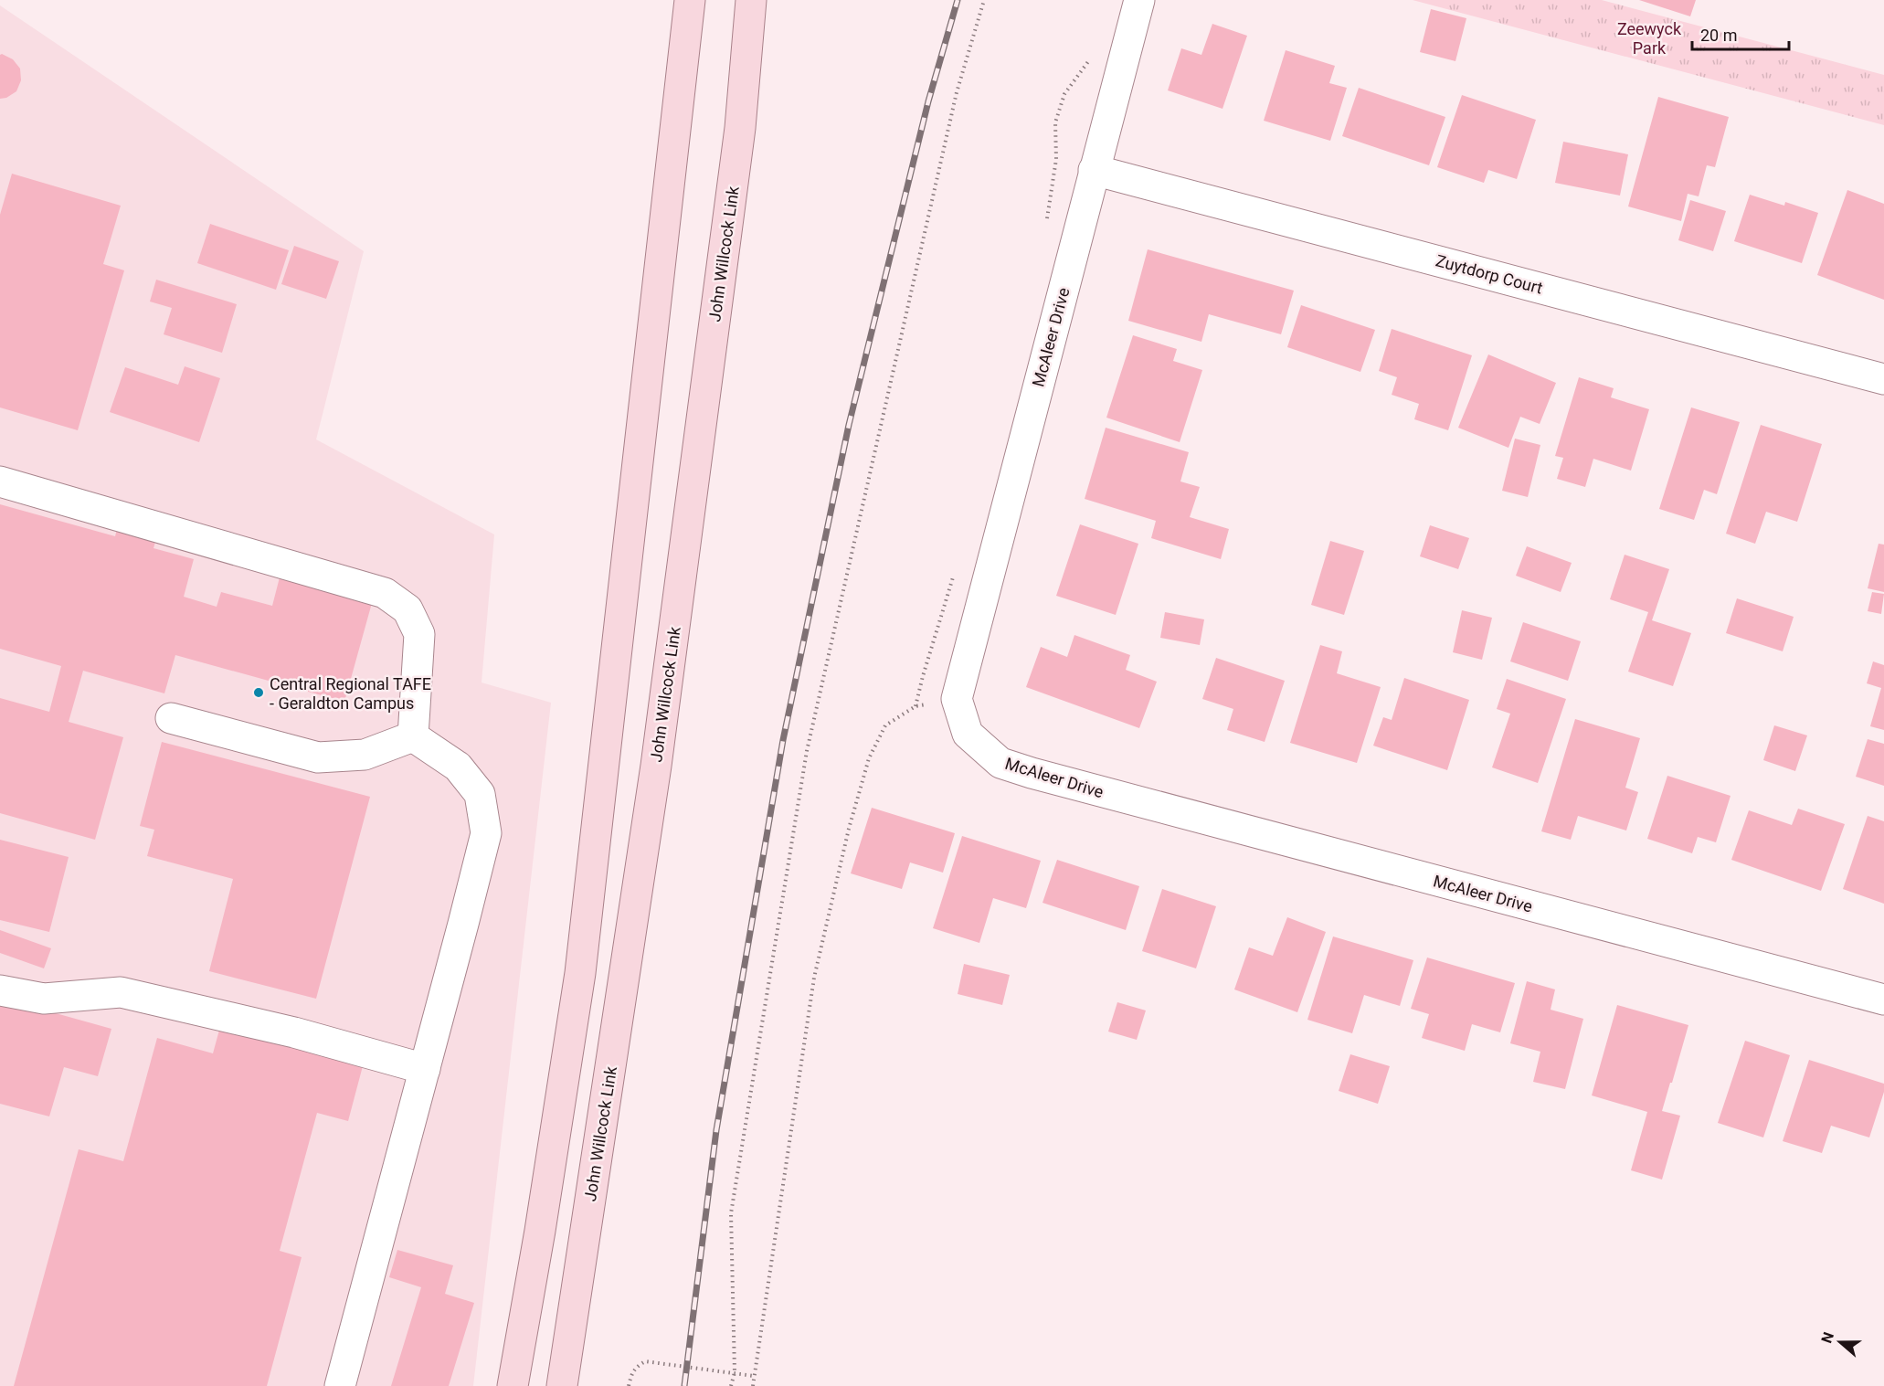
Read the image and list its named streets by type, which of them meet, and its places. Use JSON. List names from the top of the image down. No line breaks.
{"streets":{"main road":["John Willcock Link"],"street":["Zuytdorp Court","McAleer Drive"]},"crossings":[["Zuytdorp Court","McAleer Drive"]],"parks":["Zeewyck Park"],"places":["Central Regional TAFE - Geraldton Campus"],"scale_bar":"20 m","north":"left"}
